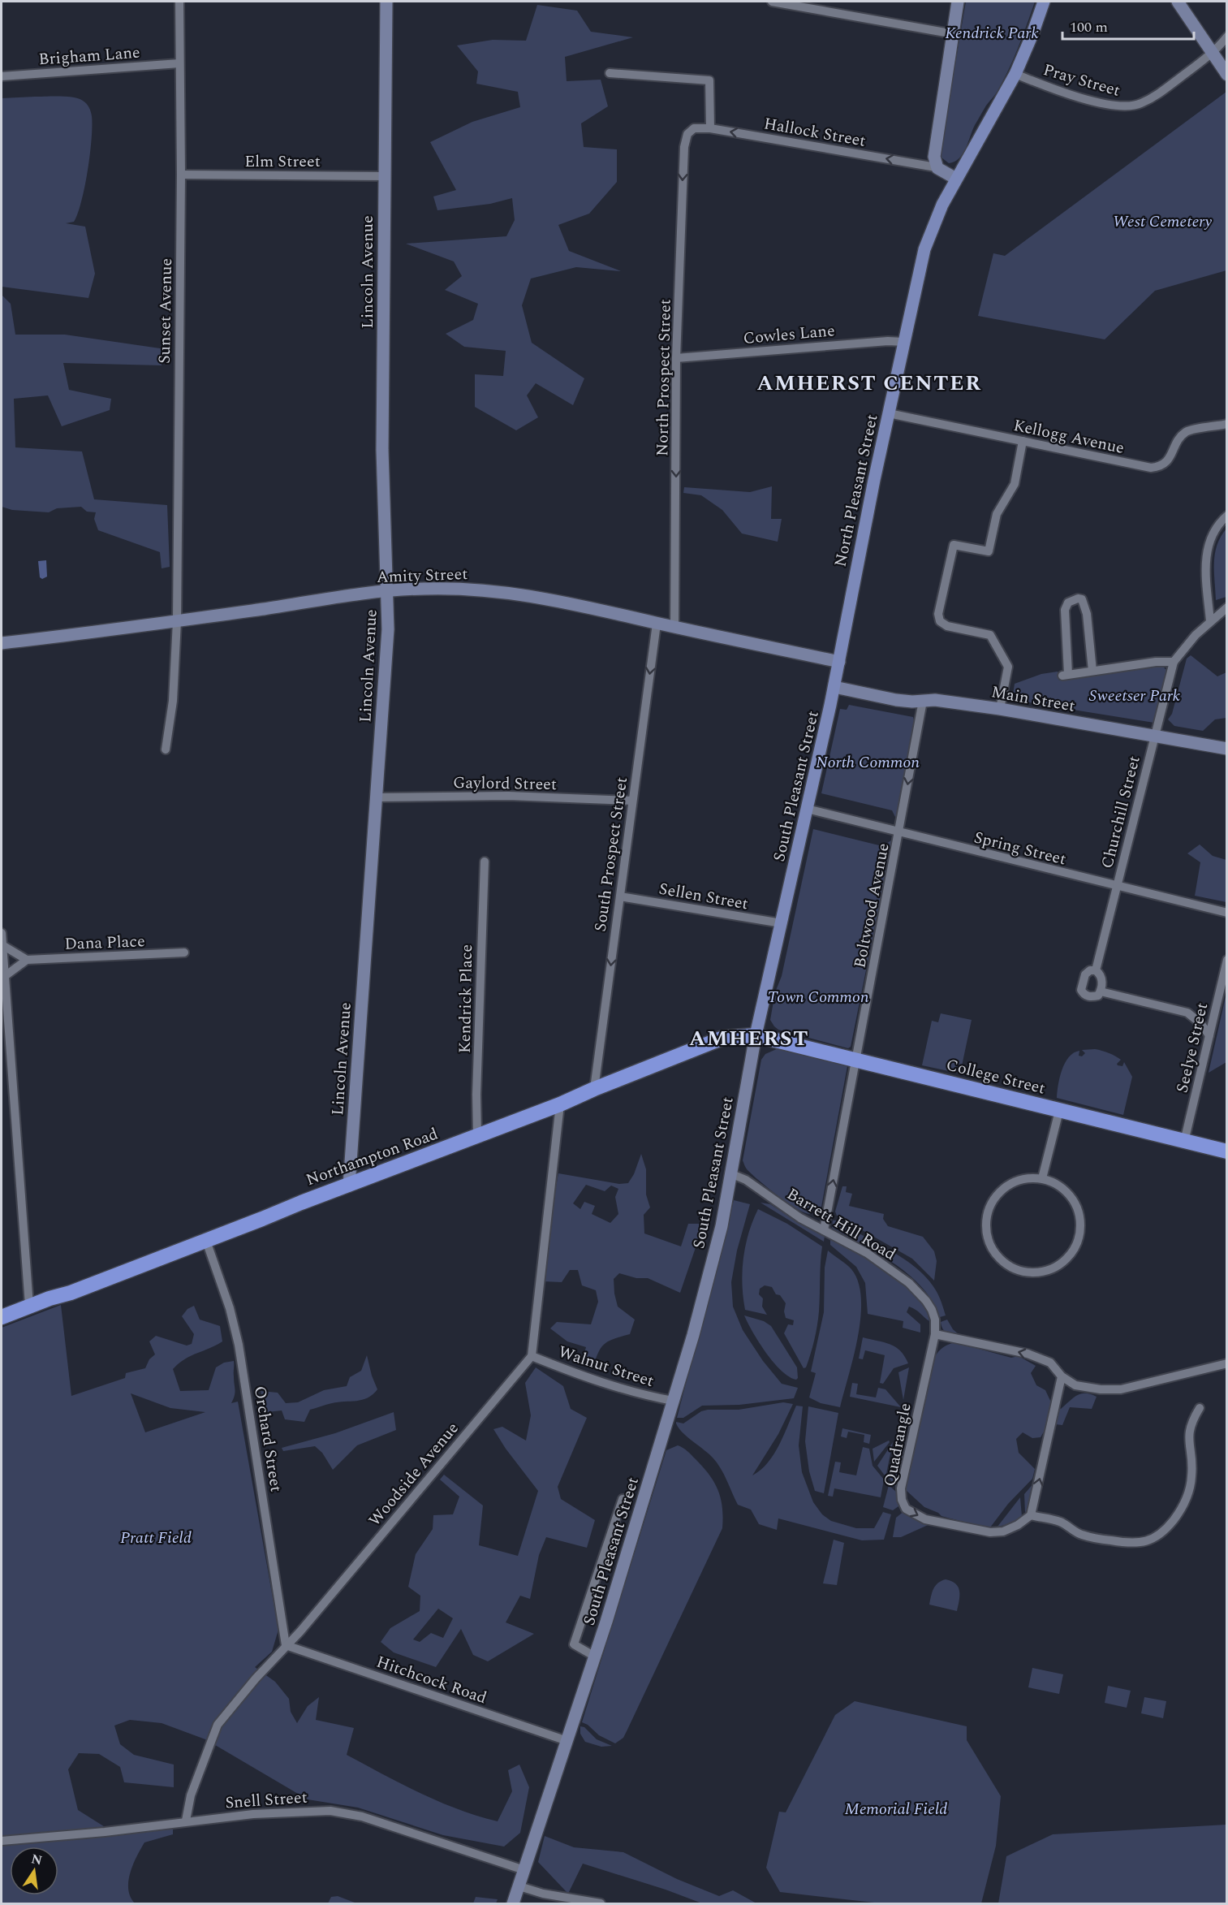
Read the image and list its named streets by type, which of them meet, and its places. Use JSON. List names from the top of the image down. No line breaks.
{"streets":{"highway":["College Street","Northampton Road"],"main road":["Lincoln Avenue","North Pleasant Street","Amity Street","Main Street","South Pleasant Street"],"street":["Brigham Lane","Pray Street","Hallock Street","Elm Street","Sunset Avenue","Cowles Lane","North Prospect Street","Kellogg Avenue","Gaylord Street","Churchill Street","Spring Street","South Prospect Street","Sellen Street","Boltwood Avenue","Dana Place","Kendrick Place","Seelye Street","Barrett Hill Road","Walnut Street","Orchard Street","Quadrangle","Woodside Avenue","Hitchcock Road","Snell Street"]},"crossings":[["Brigham Lane","Sunset Avenue"],["Pray Street","North Pleasant Street"],["Hallock Street","North Prospect Street"],["Elm Street","Lincoln Avenue"],["Elm Street","Sunset Avenue"],["Lincoln Avenue","Amity Street"],["Lincoln Avenue","Gaylord Street"],["Lincoln Avenue","Northampton Road"],["Sunset Avenue","Amity Street"],["Cowles Lane","North Prospect Street"],["Cowles Lane","North Pleasant Street"],["North Prospect Street","Amity Street"],["Kellogg Avenue","North Pleasant Street"],["North Pleasant Street","Amity Street"],["North Pleasant Street","Main Street"],["North Pleasant Street","South Pleasant Street"],["Amity Street","South Prospect Street"],["Main Street","South Pleasant Street"],["Main Street","Churchill Street"],["Main Street","Boltwood Avenue"],["Gaylord Street","South Prospect Street"],["South Pleasant Street","Spring Street"],["South Pleasant Street","Sellen Street"],["South Pleasant Street","College Street"],["South Pleasant Street","Northampton Road"],["South Pleasant Street","Barrett Hill Road"],["South Pleasant Street","Walnut Street"],["South Pleasant Street","Hitchcock Road"],["South Pleasant Street","Snell Street"],["Churchill Street","Spring Street"],["Churchill Street","Seelye Street"],["Spring Street","Boltwood Avenue"],["South Prospect Street","Sellen Street"],["South Prospect Street","Northampton Road"],["Boltwood Avenue","College Street"],["Boltwood Avenue","Barrett Hill Road"],["Kendrick Place","Northampton Road"],["Seelye Street","College Street"],["College Street","Northampton Road"],["Northampton Road","Orchard Street"],["Barrett Hill Road","Quadrangle"],["Walnut Street","Woodside Avenue"],["Orchard Street","Woodside Avenue"],["Orchard Street","Hitchcock Road"],["Woodside Avenue","Hitchcock Road"],["Woodside Avenue","Snell Street"]],"one_way":["Hallock Street","North Prospect Street","South Prospect Street"],"districts":["AMHERST CENTER","AMHERST"],"parks":["Kendrick Park","West Cemetery","Sweetser Park","North Common","Town Common","Pratt Field","Memorial Field"],"scale_bar":"100 m","north":"top"}
